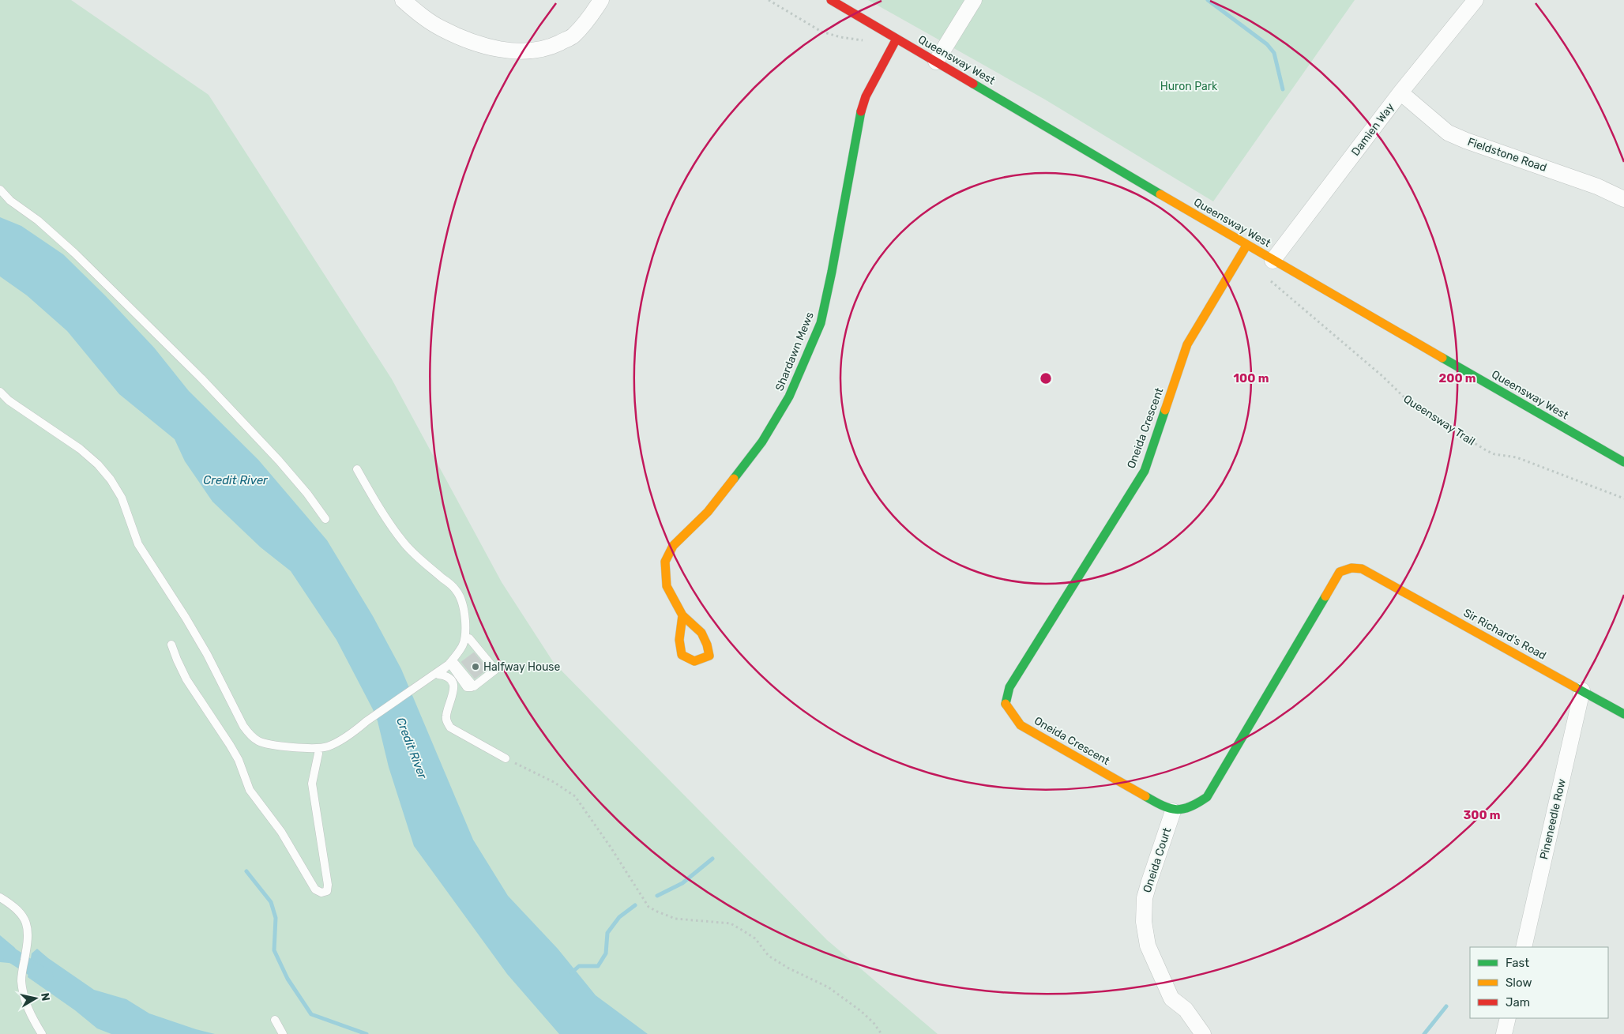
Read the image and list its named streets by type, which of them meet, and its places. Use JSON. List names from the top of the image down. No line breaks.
{"streets":{"street":["Queensway West","Damien Way","Fieldstone Road","Shardawn Mews","Oneida Crescent","Sir Richard's Road","Pineneedle Row","Oneida Court"],"path":["Queensway Trail"]},"crossings":[["Queensway West","Damien Way"],["Queensway West","Shardawn Mews"],["Queensway West","Oneida Crescent"],["Damien Way","Fieldstone Road"],["Oneida Crescent","Sir Richard's Road"],["Oneida Crescent","Oneida Court"],["Sir Richard's Road","Pineneedle Row"],["Sir Richard's Road","Oneida Court"]],"water":["Credit River"],"parks":["Huron Park"],"places":["Halfway House"],"legend":["Fast","Slow","Jam"],"north":"right","rings":["100 m","200 m","300 m"]}
